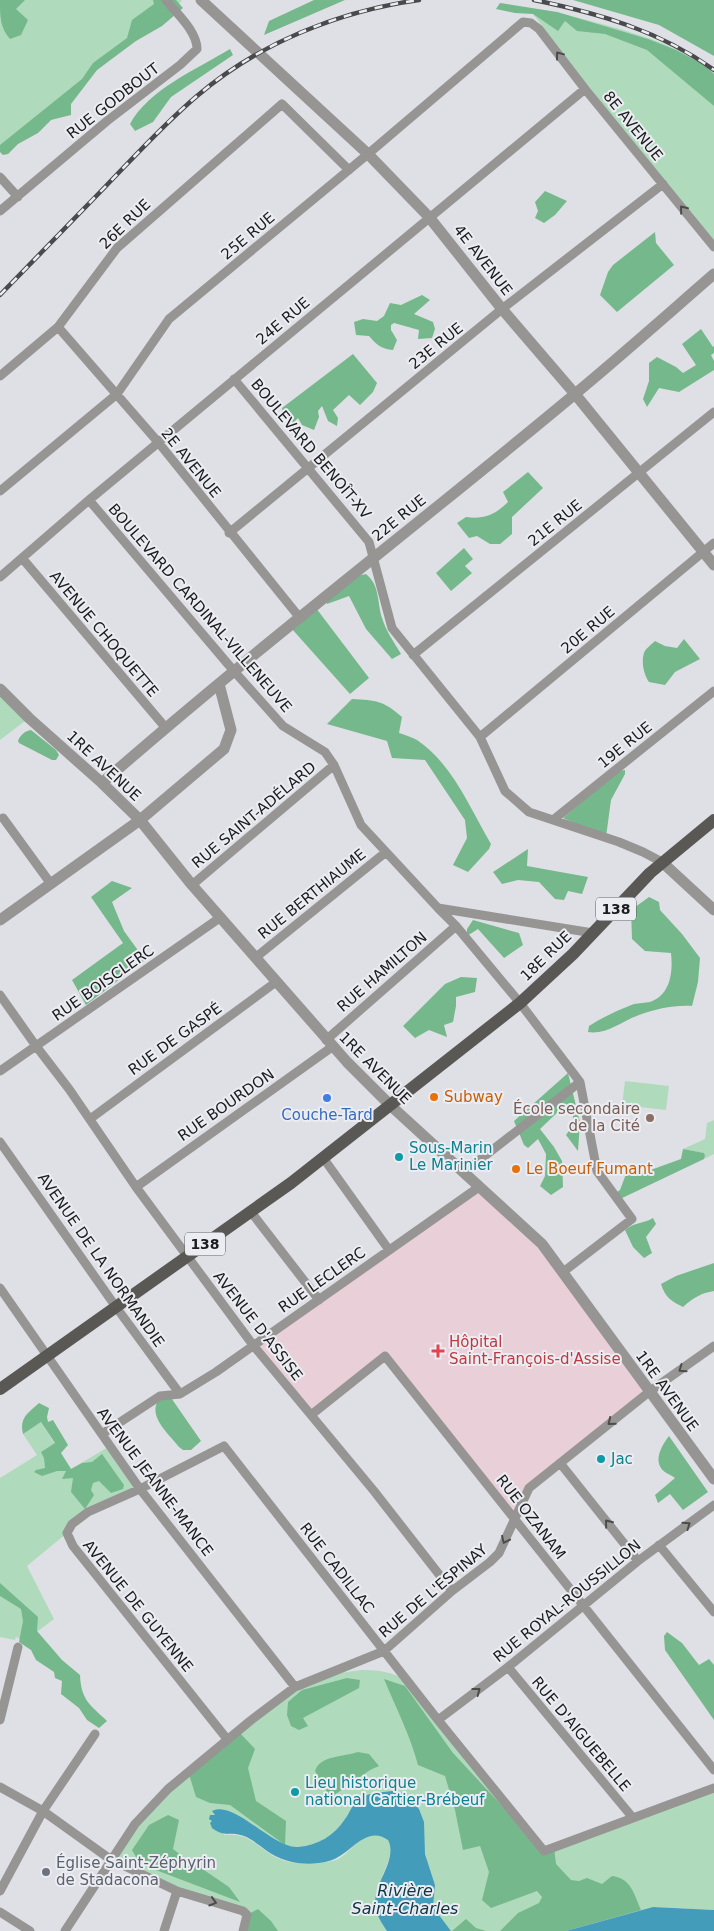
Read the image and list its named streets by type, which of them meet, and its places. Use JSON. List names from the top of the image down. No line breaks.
{"streets":{"main road":["138","18E RUE"],"street":["RUE GODBOUT","8E AVENUE","26E RUE","25E RUE","4E AVENUE","24E RUE","23E RUE","BOULEVARD BENOÎT-XV","2E AVENUE","22E RUE","21E RUE","BOULEVARD CARDINAL-VILLENEUVE","20E RUE","AVENUE CHOQUETTE","19E RUE","1RE AVENUE","RUE SAINT-ADÉLARD","RUE BERTHIAUME","RUE HAMILTON","RUE BOISCLERC","RUE DE GASPÉ","RUE BOURDON","AVENUE DE LA NORMANDIE","RUE LECLERC","AVENUE D'ASSISE","AVENUE JEANNE-MANCE","RUE OZANAM","RUE CADILLAC","RUE DE L'ESPINAY","RUE ROYAL-ROUSSILLON","AVENUE DE GUYENNE","RUE D'AIGUEBELLE"]},"crossings":[["8E AVENUE","25E RUE"],["8E AVENUE","24E RUE"],["8E AVENUE","23E RUE"],["26E RUE","25E RUE"],["26E RUE","2E AVENUE"],["25E RUE","4E AVENUE"],["25E RUE","2E AVENUE"],["4E AVENUE","24E RUE"],["4E AVENUE","23E RUE"],["4E AVENUE","22E RUE"],["4E AVENUE","21E RUE"],["4E AVENUE","20E RUE"],["24E RUE","BOULEVARD BENOÎT-XV"],["24E RUE","2E AVENUE"],["24E RUE","BOULEVARD CARDINAL-VILLENEUVE"],["24E RUE","AVENUE CHOQUETTE"],["23E RUE","BOULEVARD BENOÎT-XV"],["23E RUE","2E AVENUE"],["BOULEVARD BENOÎT-XV","22E RUE"],["BOULEVARD BENOÎT-XV","21E RUE"],["BOULEVARD BENOÎT-XV","20E RUE"],["BOULEVARD BENOÎT-XV","19E RUE"],["BOULEVARD BENOÎT-XV","18E RUE"],["2E AVENUE","22E RUE"],["22E RUE","BOULEVARD CARDINAL-VILLENEUVE"],["22E RUE","AVENUE CHOQUETTE"],["22E RUE","1RE AVENUE"],["BOULEVARD CARDINAL-VILLENEUVE","RUE SAINT-ADÉLARD"],["BOULEVARD CARDINAL-VILLENEUVE","RUE BERTHIAUME"],["BOULEVARD CARDINAL-VILLENEUVE","18E RUE"],["BOULEVARD CARDINAL-VILLENEUVE","RUE HAMILTON"],["1RE AVENUE","RUE SAINT-ADÉLARD"],["1RE AVENUE","RUE BERTHIAUME"],["1RE AVENUE","138"],["1RE AVENUE","18E RUE"],["1RE AVENUE","RUE HAMILTON"],["1RE AVENUE","RUE BOISCLERC"],["1RE AVENUE","RUE DE GASPÉ"],["1RE AVENUE","RUE BOURDON"],["1RE AVENUE","RUE LECLERC"],["1RE AVENUE","RUE DE L'ESPINAY"],["138","18E RUE"],["138","AVENUE DE LA NORMANDIE"],["138","AVENUE D'ASSISE"],["138","AVENUE JEANNE-MANCE"],["RUE HAMILTON","RUE BOURDON"],["RUE BOISCLERC","AVENUE D'ASSISE"],["RUE DE GASPÉ","AVENUE D'ASSISE"],["RUE BOURDON","AVENUE D'ASSISE"],["AVENUE DE LA NORMANDIE","RUE LECLERC"],["RUE LECLERC","AVENUE D'ASSISE"],["RUE LECLERC","AVENUE JEANNE-MANCE"],["AVENUE D'ASSISE","RUE OZANAM"],["AVENUE D'ASSISE","RUE DE L'ESPINAY"],["AVENUE JEANNE-MANCE","RUE CADILLAC"],["AVENUE JEANNE-MANCE","RUE DE L'ESPINAY"],["AVENUE JEANNE-MANCE","AVENUE DE GUYENNE"],["RUE OZANAM","RUE DE L'ESPINAY"],["RUE OZANAM","RUE ROYAL-ROUSSILLON"],["RUE CADILLAC","RUE DE L'ESPINAY"],["RUE CADILLAC","RUE ROYAL-ROUSSILLON"],["RUE CADILLAC","AVENUE DE GUYENNE"],["RUE CADILLAC","RUE D'AIGUEBELLE"],["RUE DE L'ESPINAY","AVENUE DE GUYENNE"],["RUE ROYAL-ROUSSILLON","RUE D'AIGUEBELLE"]],"one_way":["8E AVENUE","RUE ROYAL-ROUSSILLON"],"water":["Rivière Saint-Charles"],"places":{"other":["Subway","Couche-Tard","École secondaire de la Cité","Sous-Marin Le Marinier","Le Boeuf Fumant","Jac","Lieu historique national Cartier-Brébeuf","Église Saint-Zéphyrin de Stadacona"],"health":["Hôpital Saint-François-d'Assise"]}}
